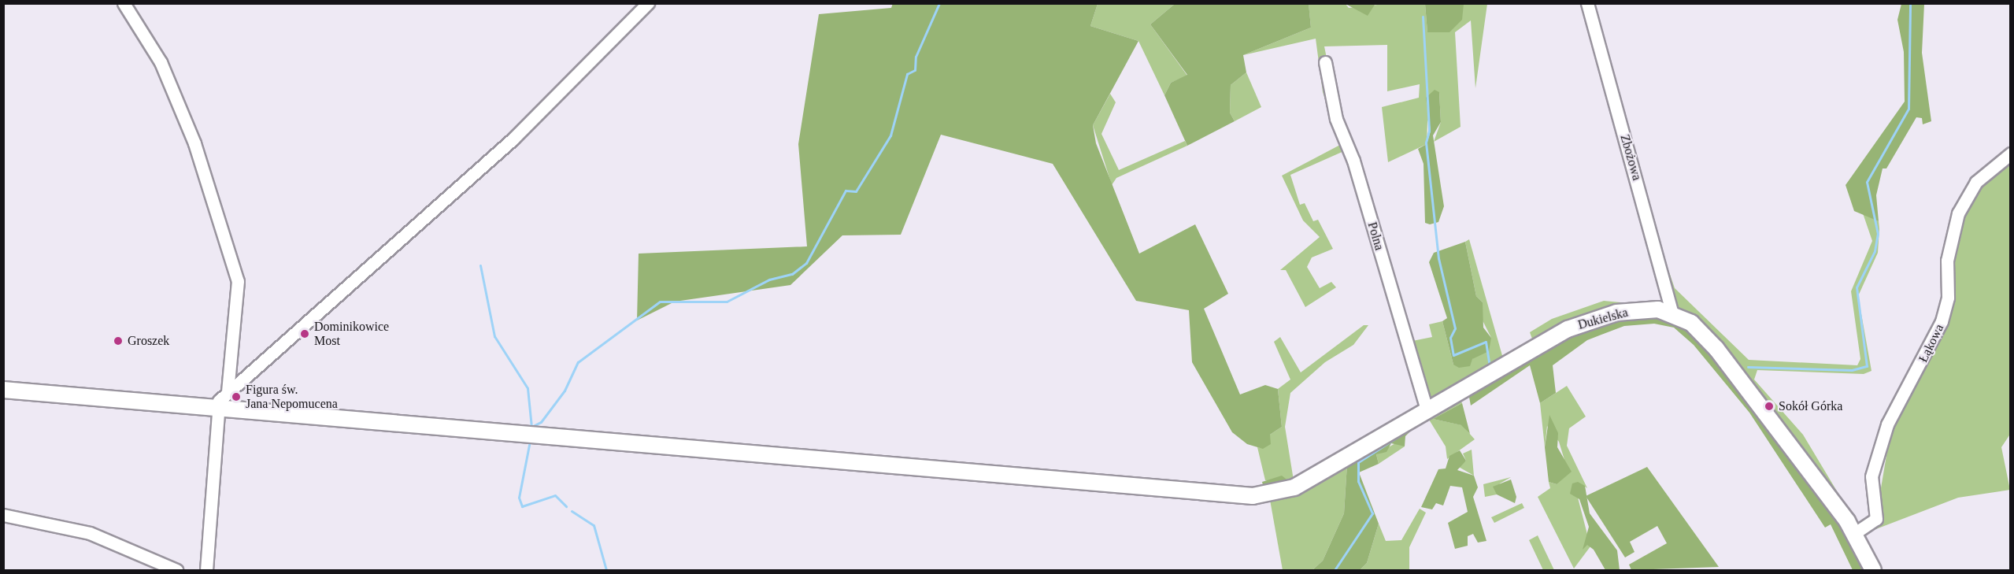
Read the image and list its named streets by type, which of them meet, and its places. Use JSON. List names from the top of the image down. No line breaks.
{"streets":{"main road":["Dukielska"],"street":["Zbożowa","Polna","Łąkowa"]},"crossings":[["Zbożowa","Dukielska"],["Polna","Dukielska"],["Dukielska","Łąkowa"]],"places":["Dominikowice Most","Groszek","Figura św. Jana Nepomucena","Sokół Górka"]}
